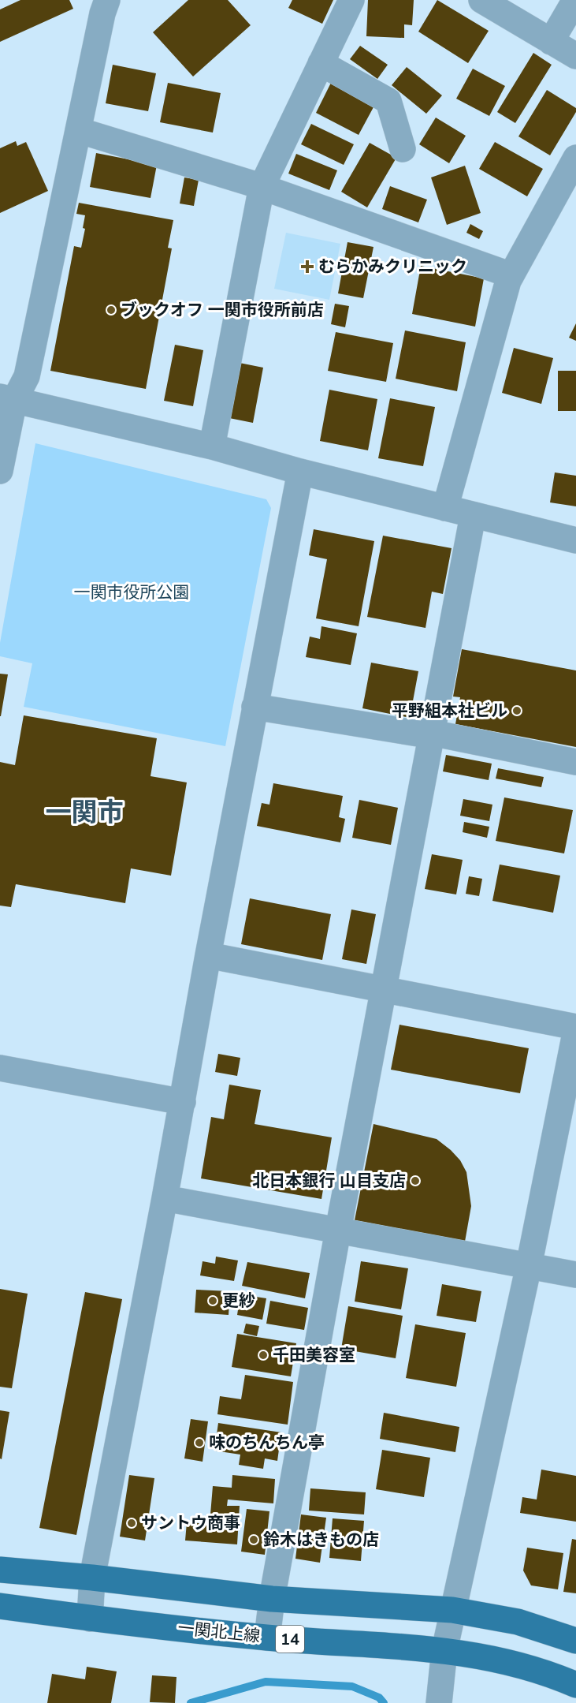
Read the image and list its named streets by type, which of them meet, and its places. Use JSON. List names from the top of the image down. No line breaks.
{"streets":{"main road":["一関北上線","14"]},"districts":["一関市"],"parks":["一関市役所公園"],"places":{"health":["むらかみクリニック"],"other":["ブックオフ 一関市役所前店","平野組本社ビル","北日本銀行 山目支店","更紗","千田美容室","味のちんちん亭","サントウ商事","鈴木はきもの店"]}}
